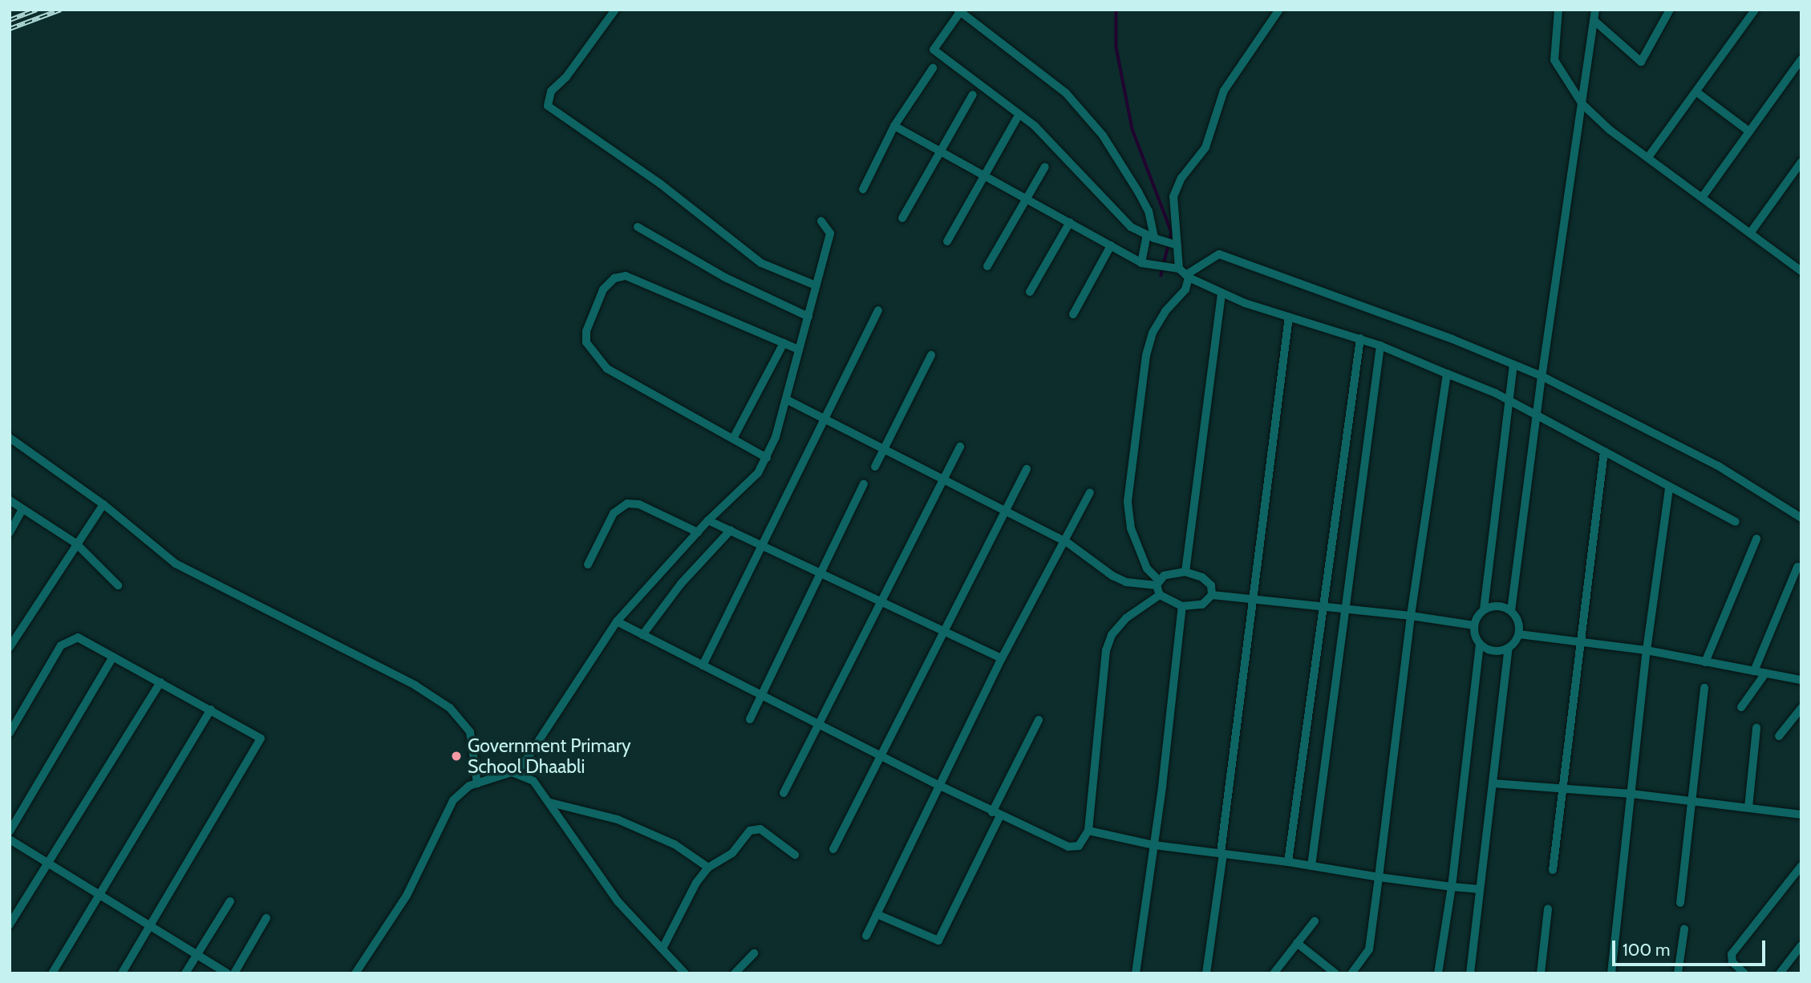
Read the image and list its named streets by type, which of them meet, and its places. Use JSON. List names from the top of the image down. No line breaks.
{"places":["Government Primary School Dhaabli"],"scale_bar":"100 m"}
